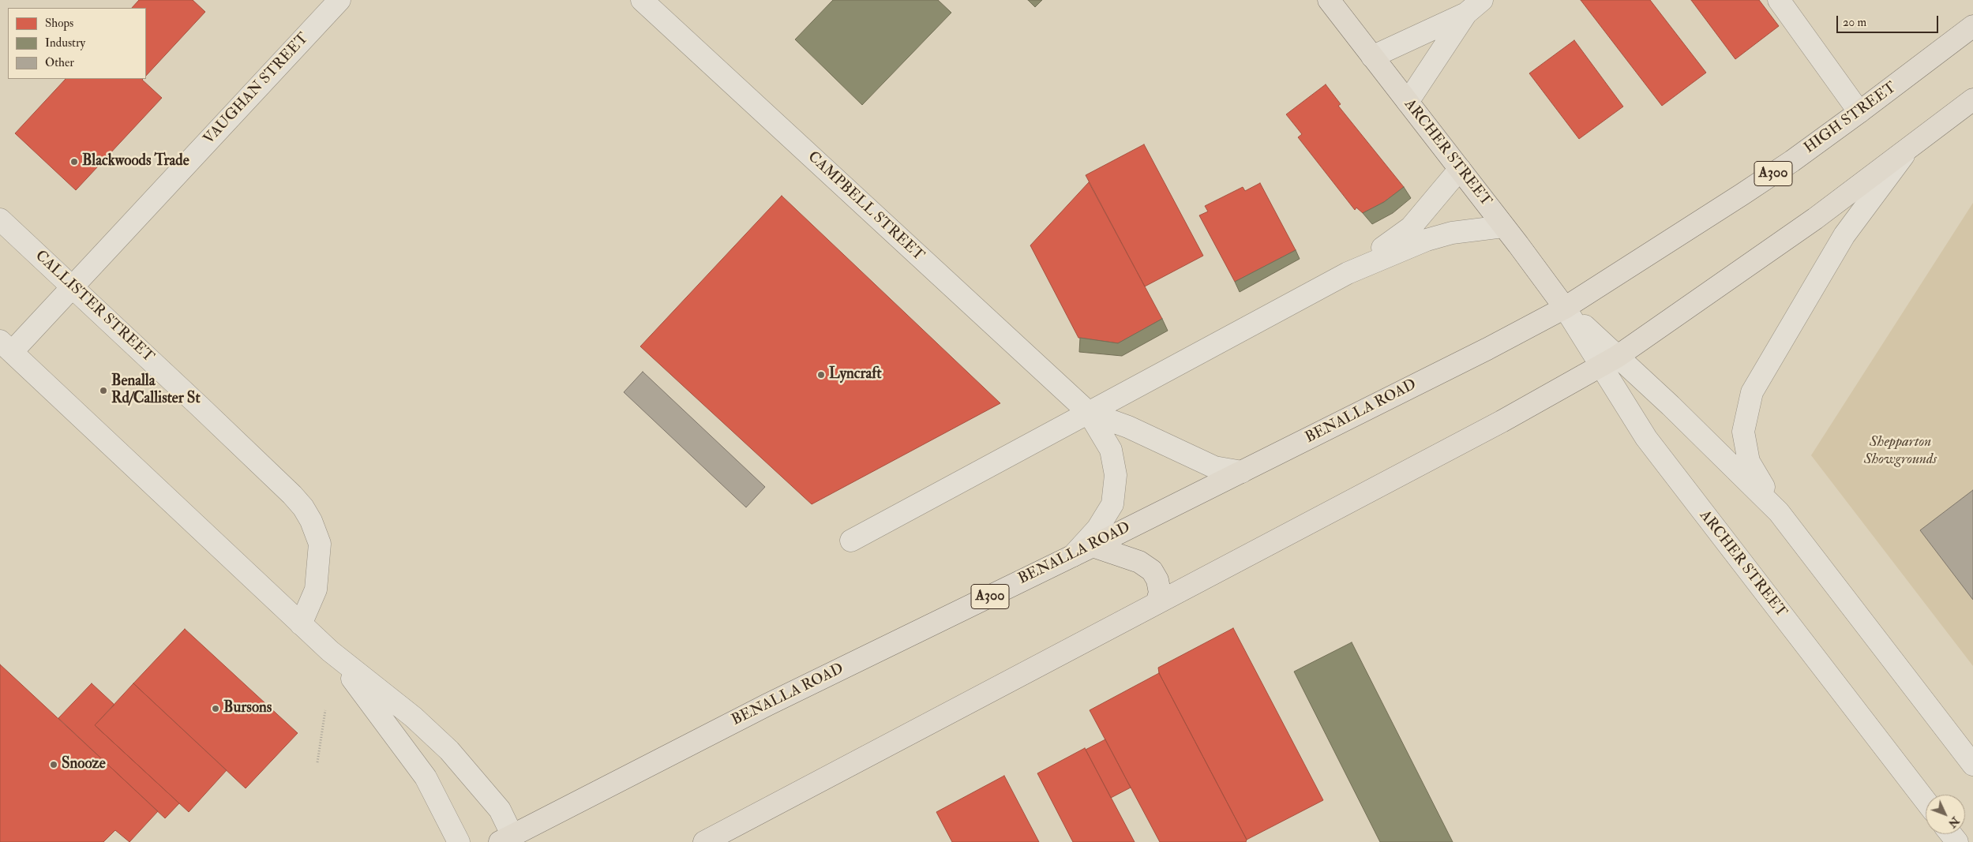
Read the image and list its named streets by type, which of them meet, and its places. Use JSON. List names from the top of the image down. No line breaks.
{"streets":{"main road":["HIGH STREET","ARCHER STREET","A300","BENALLA ROAD"],"street":["VAUGHAN STREET","CAMPBELL STREET","CALLISTER STREET"]},"crossings":[["VAUGHAN STREET","CALLISTER STREET"],["HIGH STREET","ARCHER STREET"],["HIGH STREET","BENALLA ROAD"],["ARCHER STREET","BENALLA ROAD"]],"parks":["Shepparton Showgrounds"],"places":["Blackwoods Trade","Lyncraft","Benalla Rd/Callister St","Bursons","Snooze"],"legend":["Shops","Industry","Other"],"scale_bar":"20 m","north":"bottom right"}
